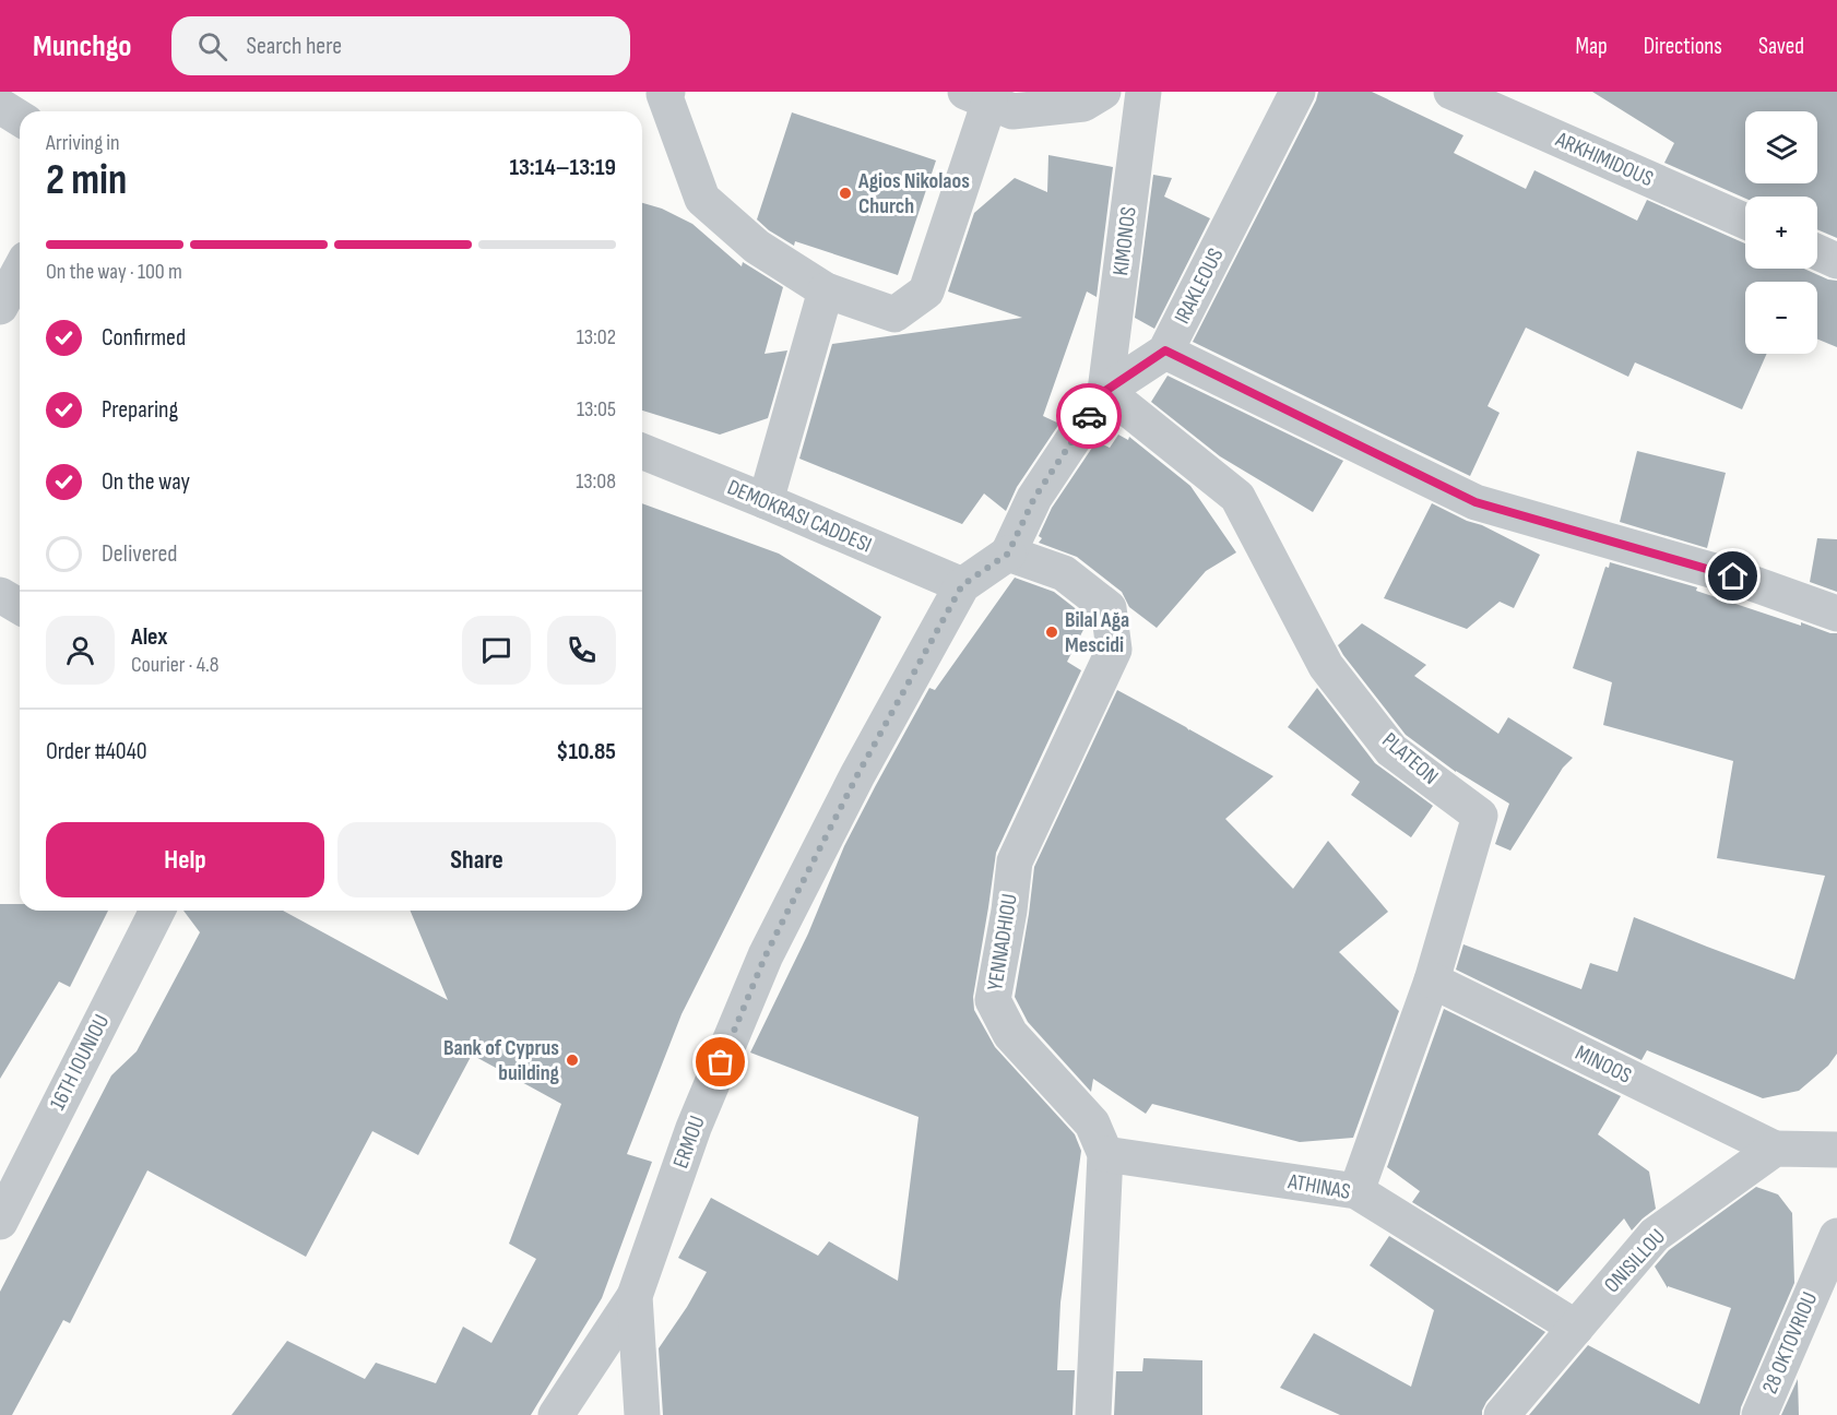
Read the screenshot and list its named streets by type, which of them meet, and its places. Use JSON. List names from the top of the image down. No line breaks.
{"streets":{"street":["ARKHIMIDOUS","KIMONOS","IRAKLEOUS","DEMOKRASI CADDESI","PLATEON","YENNADHIOU","16TH IOUNIOU","MINOOS","ERMOU","ATHINAS","ONISILLOU","28 OKTOVRIOU"]},"crossings":[["KIMONOS","IRAKLEOUS"],["KIMONOS","PLATEON"],["IRAKLEOUS","PLATEON"],["IRAKLEOUS","YENNADHIOU"],["IRAKLEOUS","ERMOU"],["DEMOKRASI CADDESI","ERMOU"],["PLATEON","MINOOS"],["PLATEON","ATHINAS"],["YENNADHIOU","ERMOU"],["YENNADHIOU","ATHINAS"],["MINOOS","ONISILLOU"],["ATHINAS","ONISILLOU"]],"places":["Agios Nikolaos Church","Bilal Ağa Mescidi","Bank of Cyprus building"],"page":{"header":"Munchgo","search":"Search here","nav":["Map","Directions","Saved"],"map_buttons":["+","−"],"heading":["2 min","Arriving in","13:14–13:19"],"panel":["Alex","Courier · 4.8","Order #4040","$10.85"],"bar":"On the way · 100 m","list":[["Confirmed","13:02"],["Preparing","13:05"],["On the way","13:08"],"Delivered"],"buttons":["Help","Share"]}}
